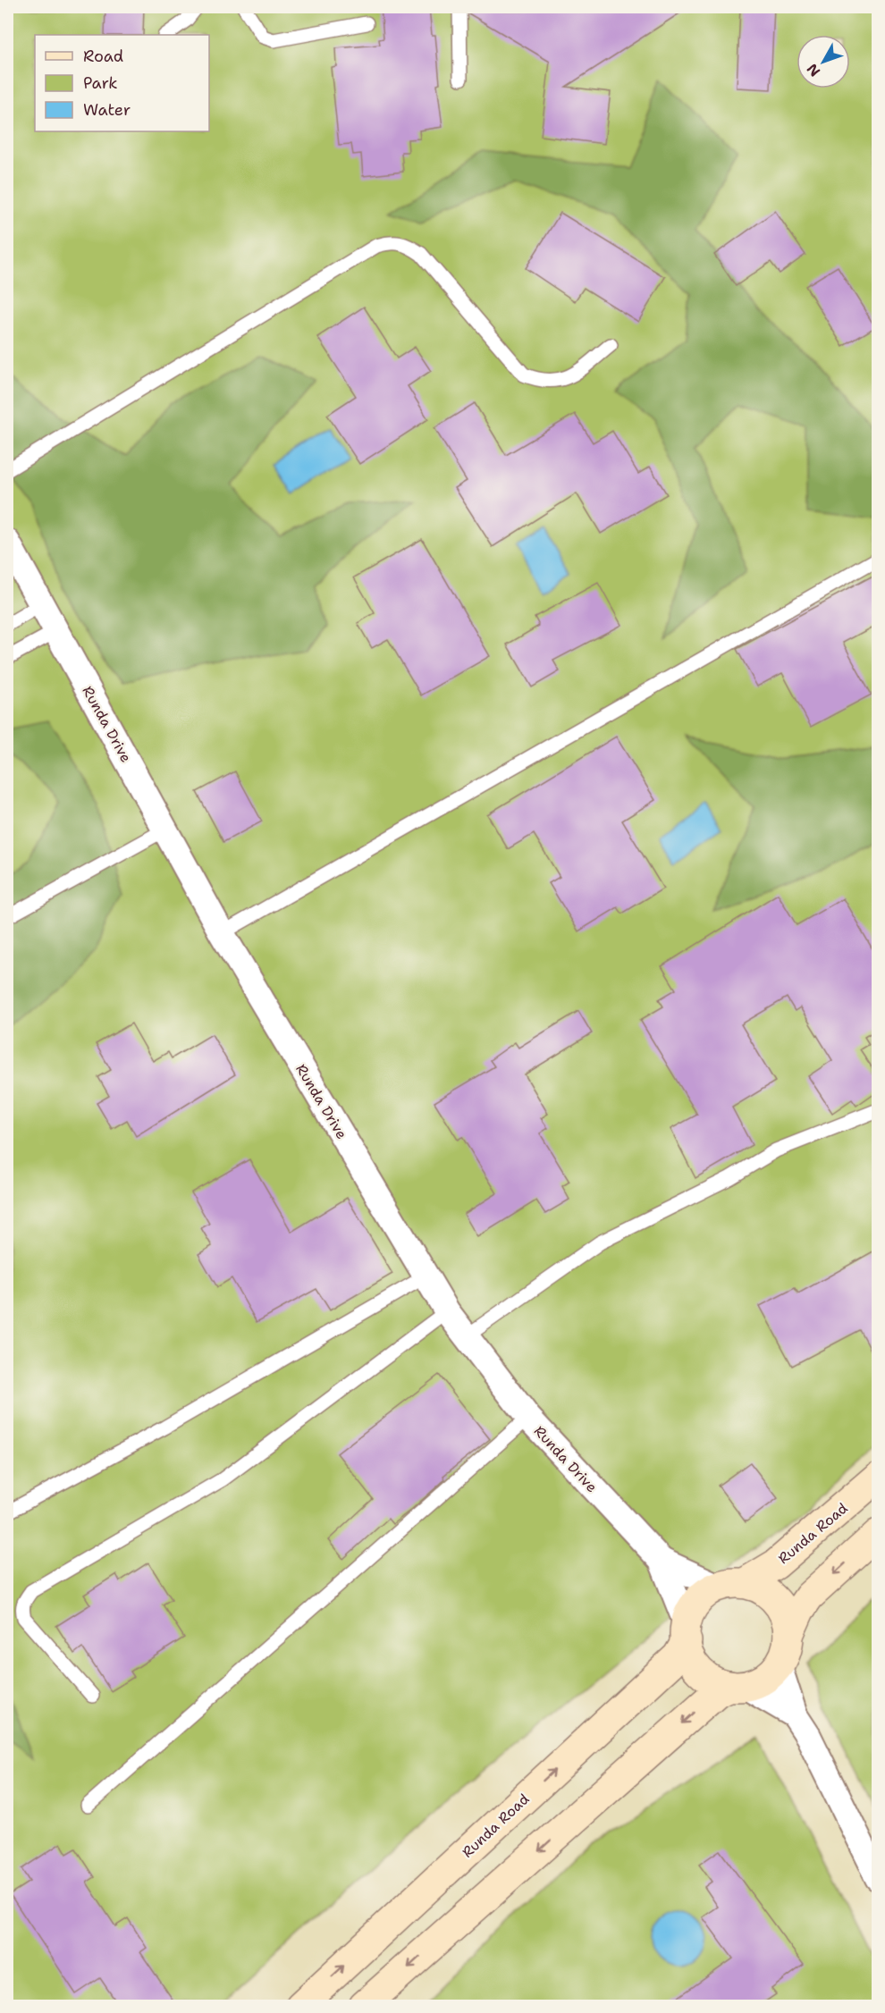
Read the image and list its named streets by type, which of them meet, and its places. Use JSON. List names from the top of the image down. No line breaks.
{"streets":{"street":["Runda Drive","Runda Road"]},"crossings":[["Runda Drive","Runda Road"]],"legend":["Road","Park","Water"],"north":"bottom left"}
